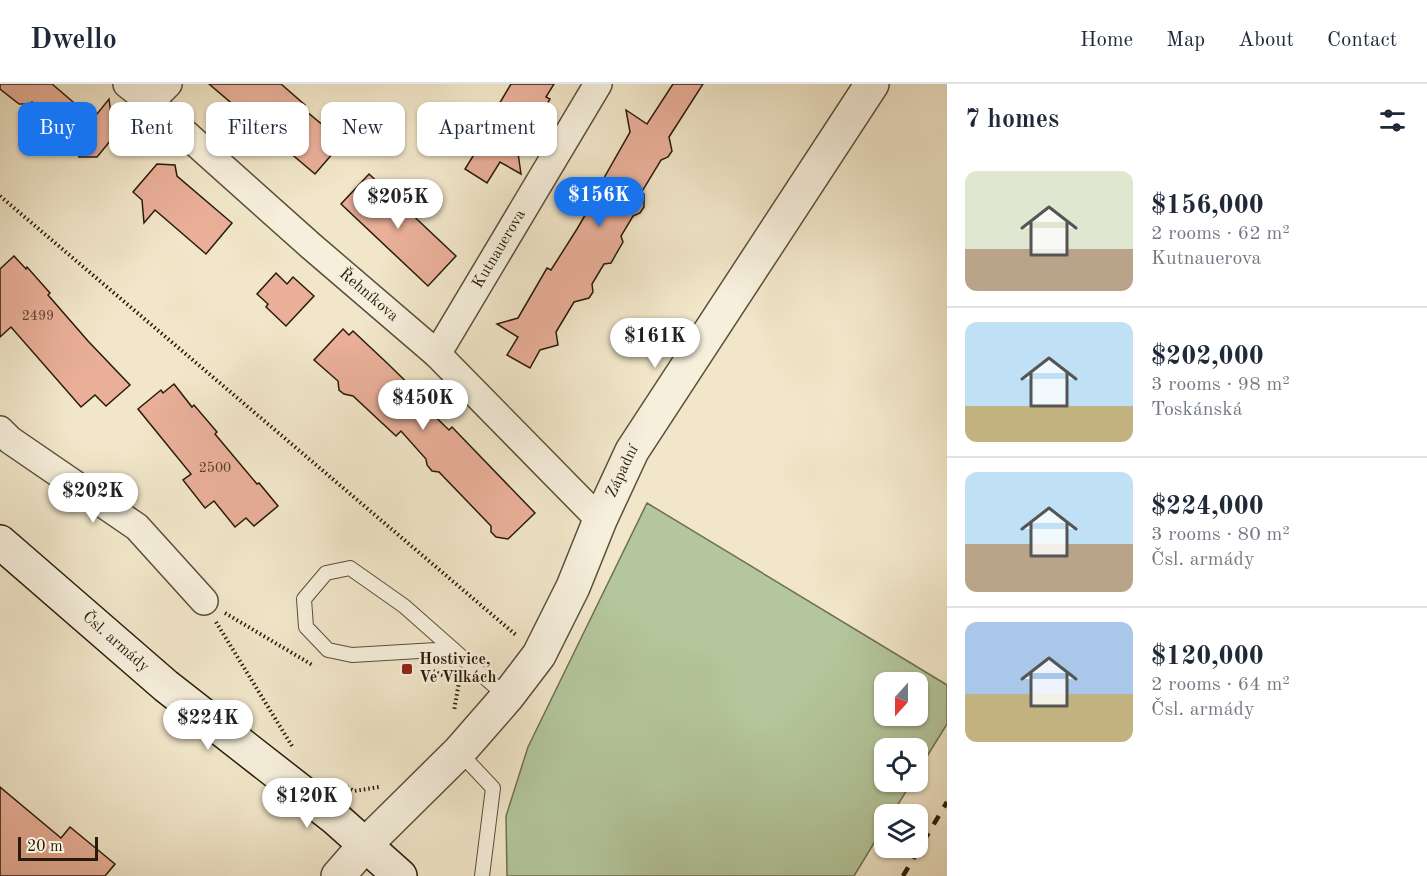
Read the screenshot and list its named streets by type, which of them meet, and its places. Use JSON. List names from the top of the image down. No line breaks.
{"streets":{"street":["Kutnauerova","Řehníkova","Západní","Čsl. armády"]},"crossings":[["Kutnauerova","Řehníkova"],["Řehníkova","Západní"],["Západní","Čsl. armády"]],"places":{"transit":["Hostivice, Ve Vilkách"]},"house_numbers":["2499","2500"],"scale_bar":"20 m","north":"bottom","page":{"header":"Dwello","nav":["Home","Map","About","Contact"],"heading":"7 homes","chip":["Buy","Rent","Filters","New","Apartment"],"list":[{"name":"$156,000","note":"2 rooms · 62 m² · Kutnauerova"},{"name":"$202,000","note":"3 rooms · 98 m² · Toskánská"},{"name":"$224,000","note":"3 rooms · 80 m² · Čsl. armády"},{"name":"$120,000","note":"2 rooms · 64 m² · Čsl. armády"}],"price":["$156K","$205K","$161K","$450K","$202K","$224K","$120K"],"scale":"20 m"}}
